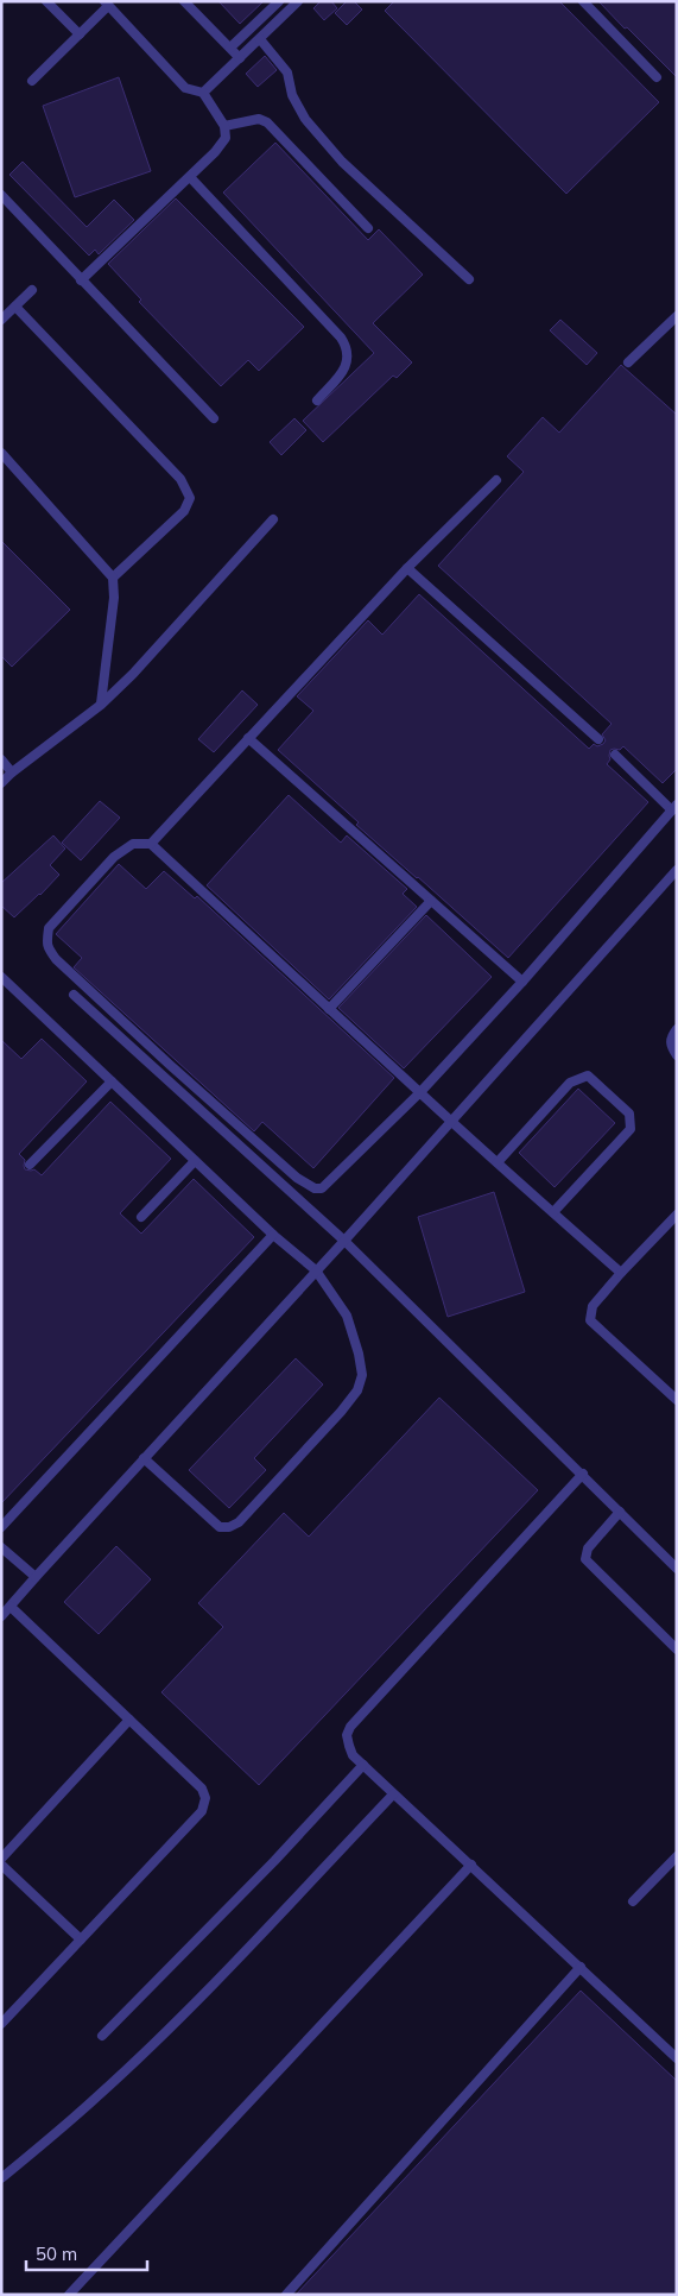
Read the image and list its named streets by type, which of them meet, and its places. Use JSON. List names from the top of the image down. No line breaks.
{"scale_bar":"50 m"}
